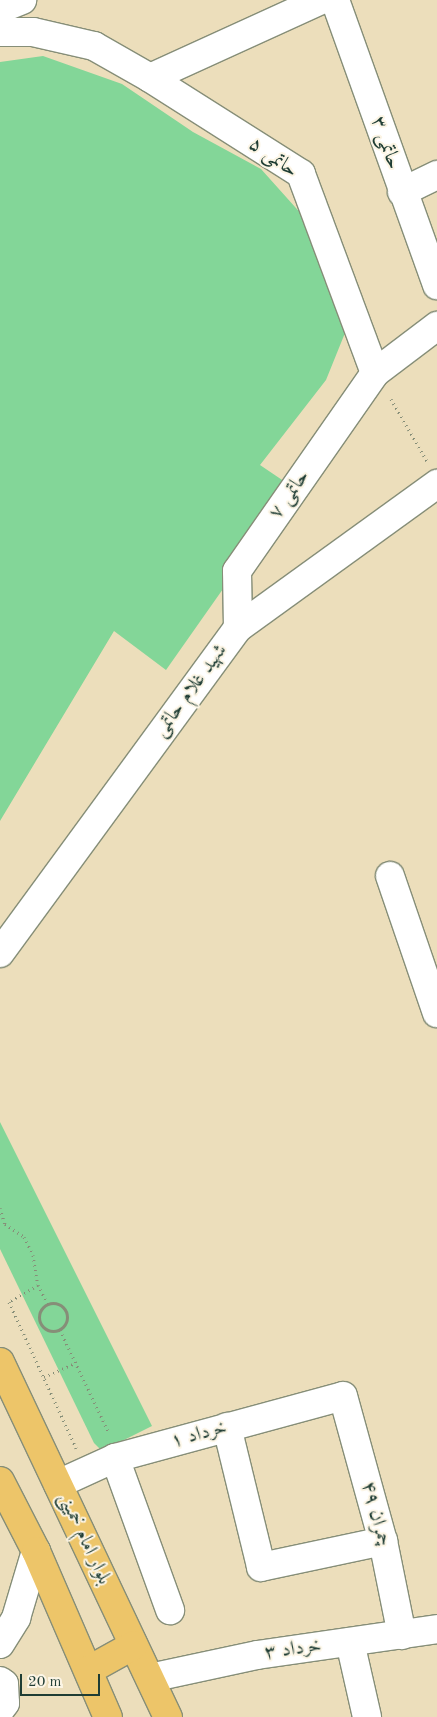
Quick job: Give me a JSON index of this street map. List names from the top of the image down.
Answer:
{
  "streets": {
    "main road": ["بلوار امام خمینی"],
    "street": [
      "حاتمی ۳",
      "حاتمی ۵",
      "حاتمی ۷",
      "شهید غلام حاتمی",
      "خرداد ۱",
      "چمران ۴۹",
      "خرداد ۳"
    ]
  },
  "crossings": [
    ["حاتمی ۵", "حاتمی ۷"],
    ["حاتمی ۷", "شهید غلام حاتمی"],
    ["خرداد ۱", "چمران ۴۹"],
    ["خرداد ۱", "بلوار امام خمینی"],
    ["چمران ۴۹", "خرداد ۳"],
    ["بلوار امام خمینی", "خرداد ۳"]
  ],
  "scale_bar": "20 m"
}
